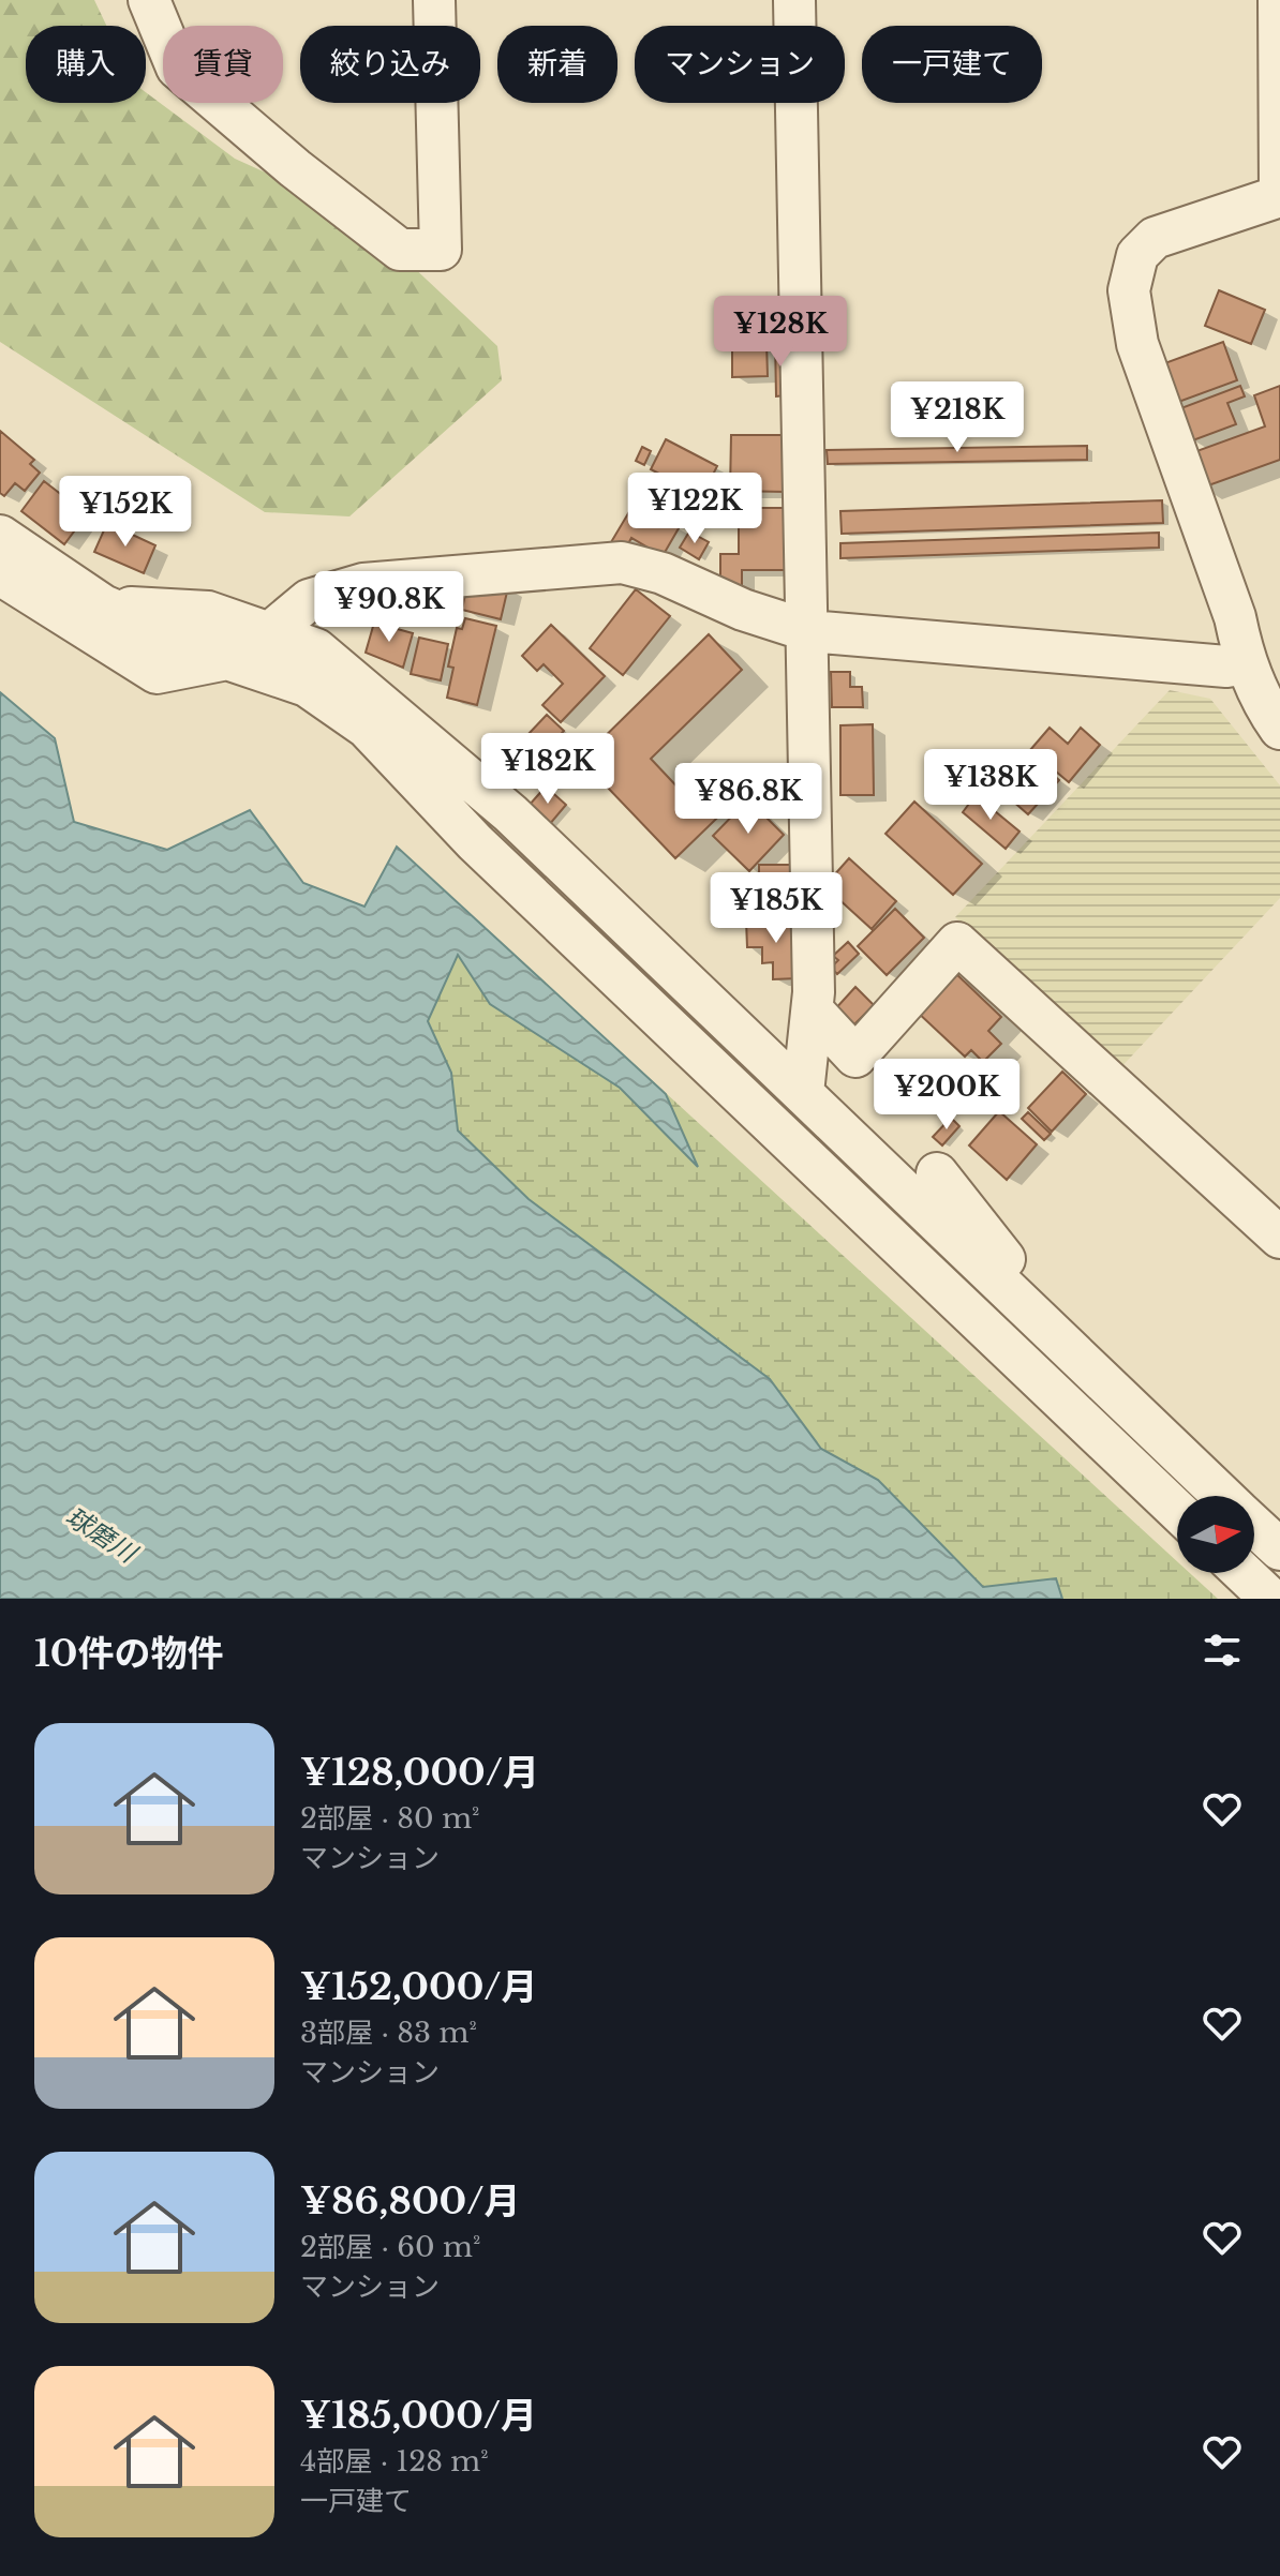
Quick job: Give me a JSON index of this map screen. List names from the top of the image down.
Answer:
{
  "water": ["球磨川"],
  "north": "right",
  "page": {
    "chip": [
      "購入",
      "賃貸",
      "絞り込み",
      "新着",
      "マンション",
      "一戸建て"
    ],
    "price": [
      "¥128K",
      "¥218K",
      "¥122K",
      "¥152K",
      "¥90.8K",
      "¥182K",
      "¥138K",
      "¥86.8K",
      "¥185K",
      "¥200K"
    ],
    "heading": "10件の物件",
    "list": [
      {
        "name": "¥128,000/月",
        "note": "2部屋 · 80 m² · マンション"
      },
      {
        "name": "¥152,000/月",
        "note": "3部屋 · 83 m² · マンション"
      },
      {
        "name": "¥86,800/月",
        "note": "2部屋 · 60 m² · マンション"
      },
      {
        "name": "¥185,000/月",
        "note": "4部屋 · 128 m² · 一戸建て"
      }
    ]
  }
}
